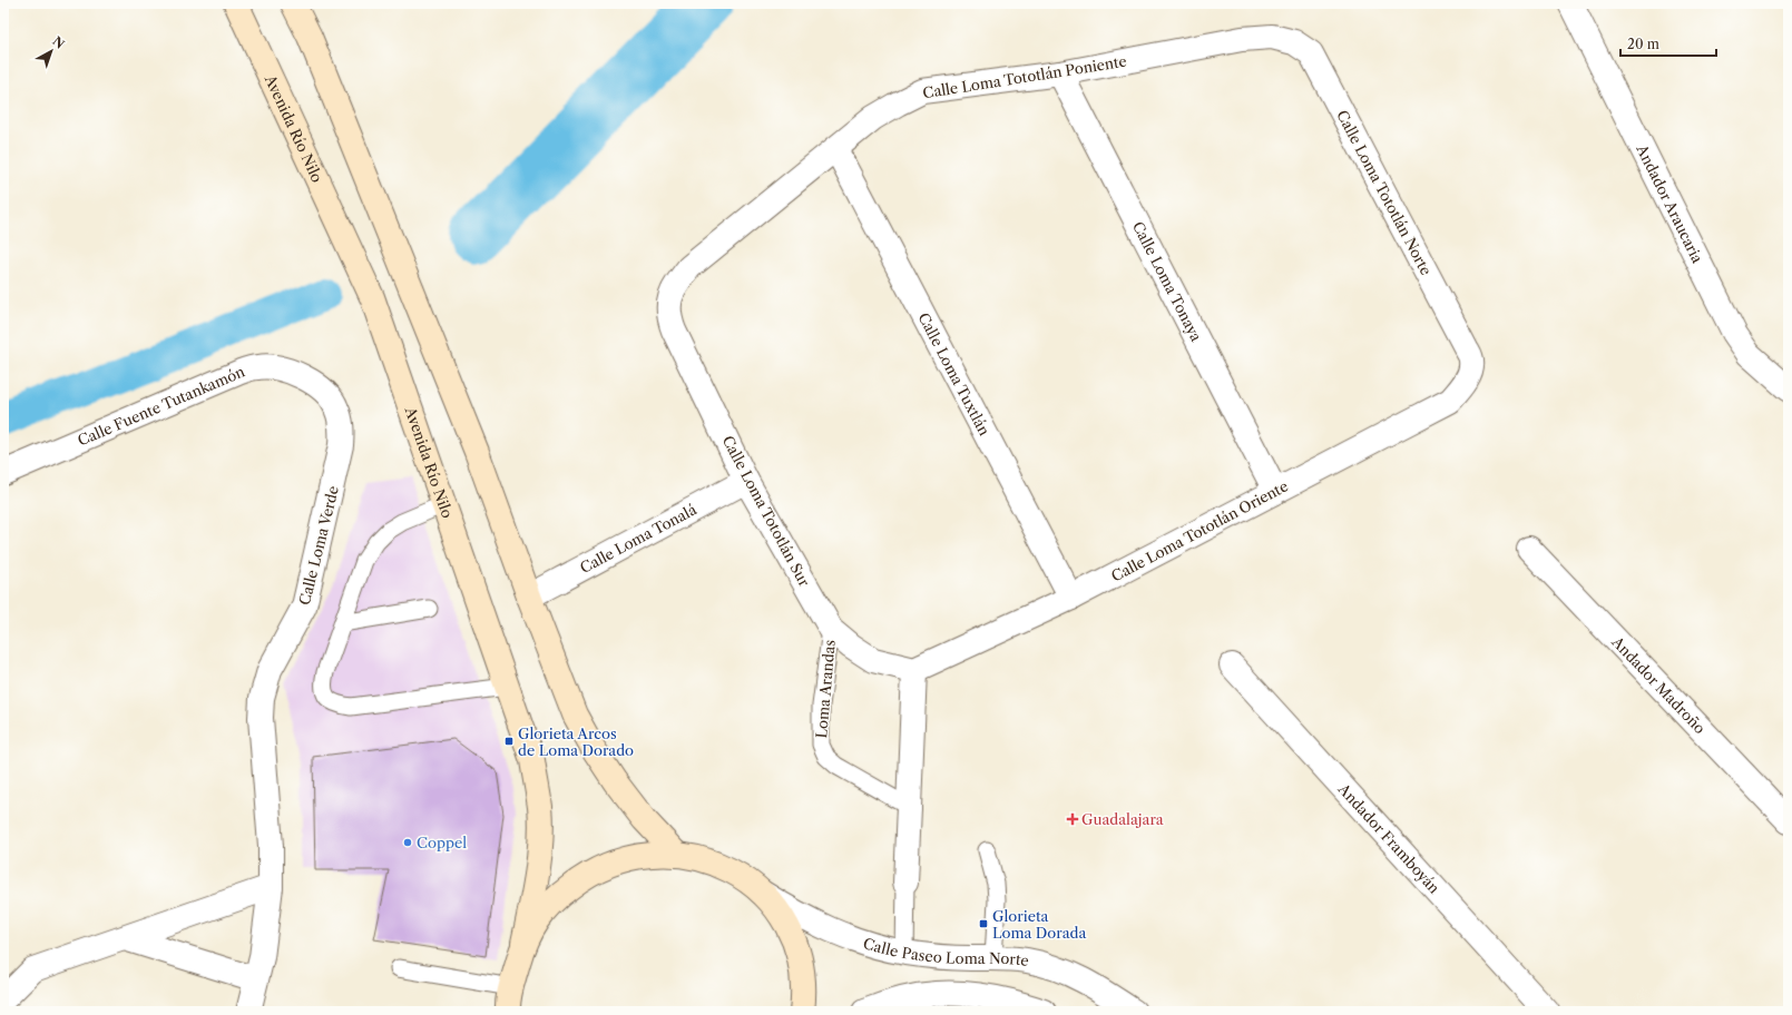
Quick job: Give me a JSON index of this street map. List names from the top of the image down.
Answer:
{
  "streets": {
    "main road": ["Avenida Río Nilo"],
    "street": [
      "Calle Loma Tototlán Poniente",
      "Calle Loma Tototlán Norte",
      "Andador Araucaria",
      "Calle Loma Tonaya",
      "Calle Loma Tuxtlán",
      "Calle Fuente Tutankamón",
      "Calle Loma Tototlán Sur",
      "Calle Loma Tototlán Oriente",
      "Calle Loma Tonalá",
      "Calle Loma Verde",
      "Andador Madroño",
      "Andador Framboyán",
      "Calle Paseo Loma Norte"
    ],
    "lane": ["Loma Arandas"]
  },
  "crossings": [
    ["Calle Loma Tototlán Poniente", "Calle Loma Tototlán Norte"],
    ["Calle Loma Tototlán Poniente", "Calle Loma Tonaya"],
    ["Calle Loma Tototlán Poniente", "Calle Loma Tuxtlán"],
    ["Calle Loma Tototlán Poniente", "Calle Loma Tototlán Sur"],
    ["Calle Loma Tototlán Norte", "Calle Loma Tototlán Oriente"],
    ["Calle Loma Tonaya", "Calle Loma Tototlán Oriente"],
    ["Calle Loma Tuxtlán", "Calle Loma Tototlán Oriente"],
    ["Calle Fuente Tutankamón", "Calle Loma Verde"],
    ["Calle Loma Tototlán Sur", "Calle Loma Tototlán Oriente"],
    ["Calle Loma Tototlán Sur", "Calle Loma Tonalá"],
    ["Calle Loma Tototlán Sur", "Loma Arandas"]
  ],
  "places": {
    "transit": ["Glorieta Arcos de Loma Dorado", "Glorieta Loma Dorada"],
    "health": ["Guadalajara"],
    "other": ["Coppel"]
  },
  "scale_bar": "20 m",
  "north": "top right"
}
